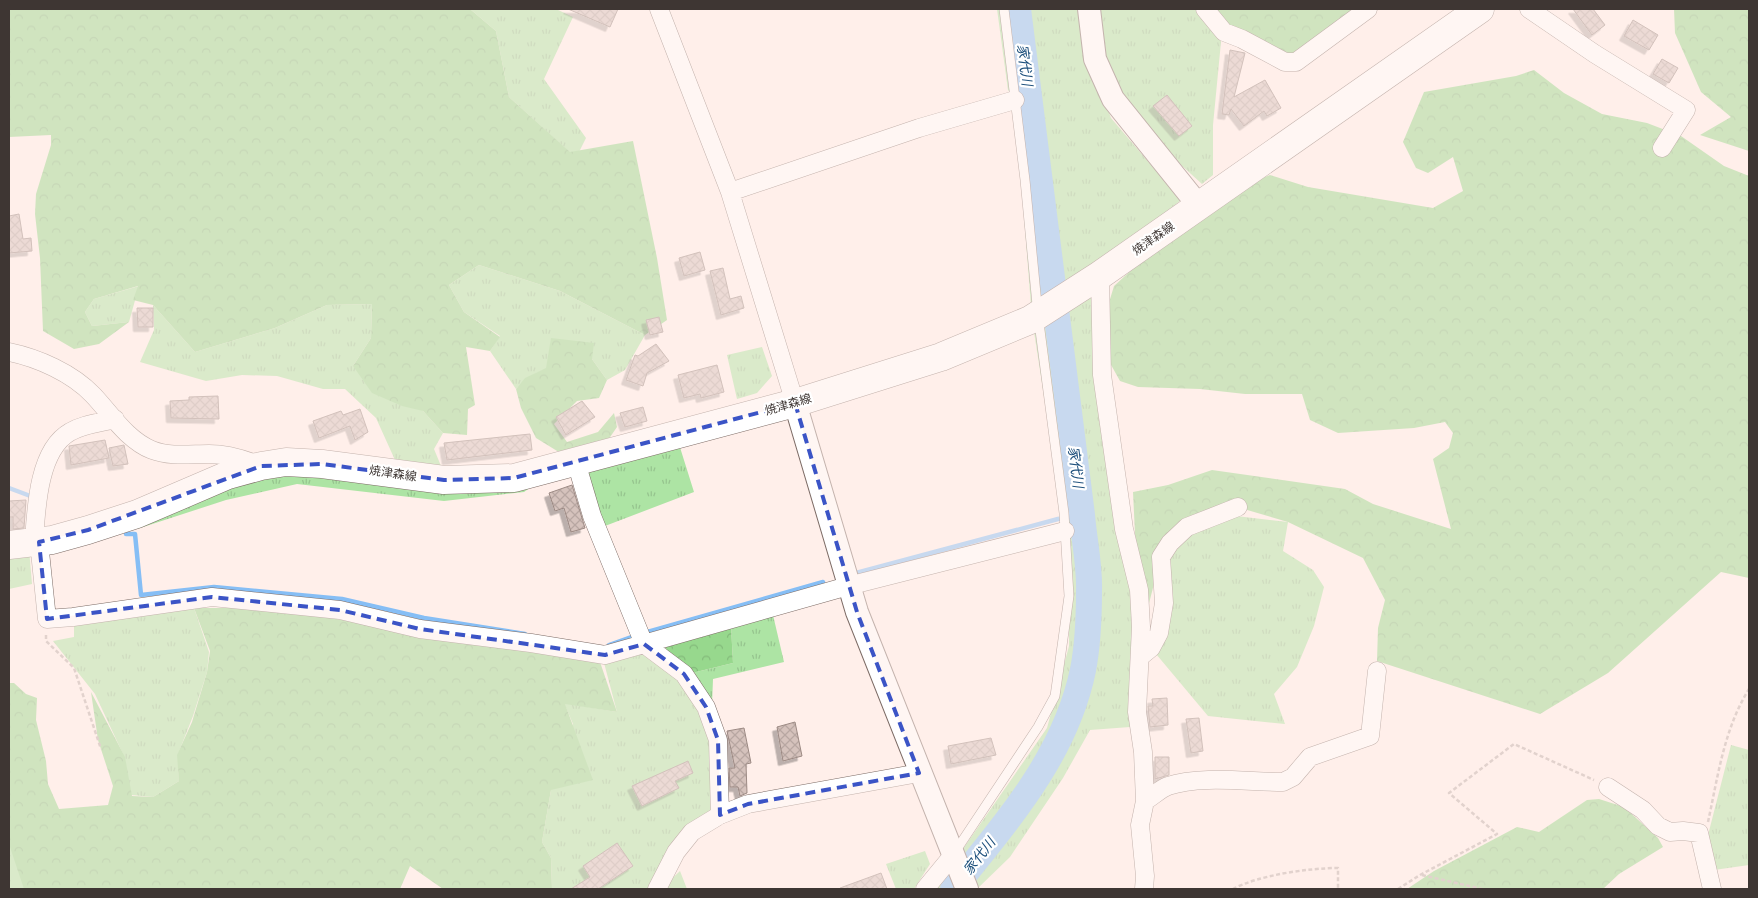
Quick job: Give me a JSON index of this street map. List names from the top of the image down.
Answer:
{
  "streets": {
    "main road": ["焼津森線"]
  },
  "water": ["家代川"]
}
